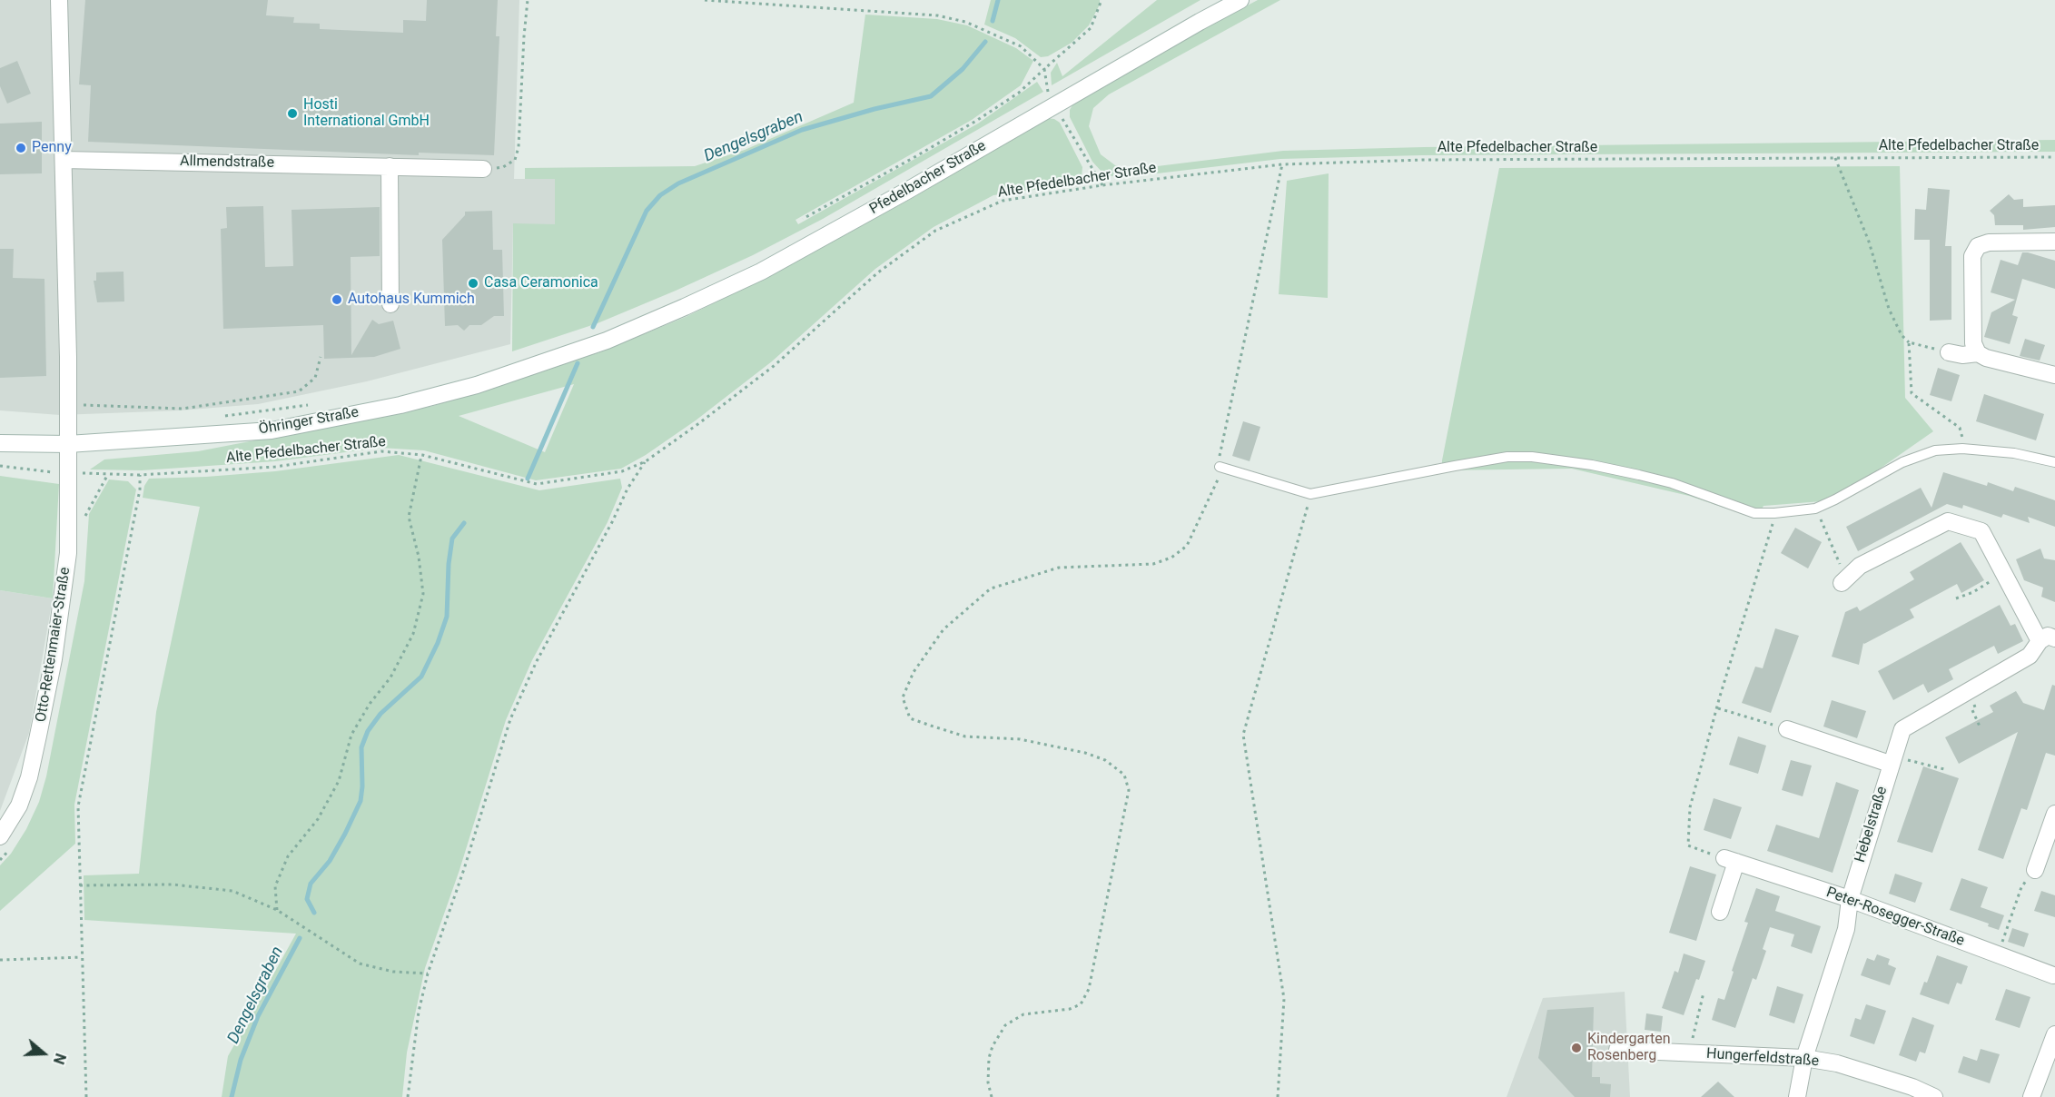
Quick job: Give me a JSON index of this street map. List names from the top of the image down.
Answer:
{
  "streets": {
    "street": [
      "Allmendstraße",
      "Pfedelbacher Straße",
      "Öhringer Straße",
      "Otto-Rettenmaier-Straße",
      "Hebelstraße",
      "Peter-Rosegger-Straße",
      "Hungerfeldstraße"
    ],
    "path": ["Alte Pfedelbacher Straße"]
  },
  "crossings": [
    ["Alte Pfedelbacher Straße", "Otto-Rettenmaier-Straße"],
    ["Pfedelbacher Straße", "Öhringer Straße"],
    ["Öhringer Straße", "Otto-Rettenmaier-Straße"],
    ["Hebelstraße", "Peter-Rosegger-Straße"],
    ["Hebelstraße", "Hungerfeldstraße"]
  ],
  "water": ["Dengelsgraben"],
  "places": [
    "Hosti International GmbH",
    "Penny",
    "Casa Ceramonica",
    "Autohaus Kummich",
    "Kindergarten Rosenberg"
  ],
  "north": "right"
}
